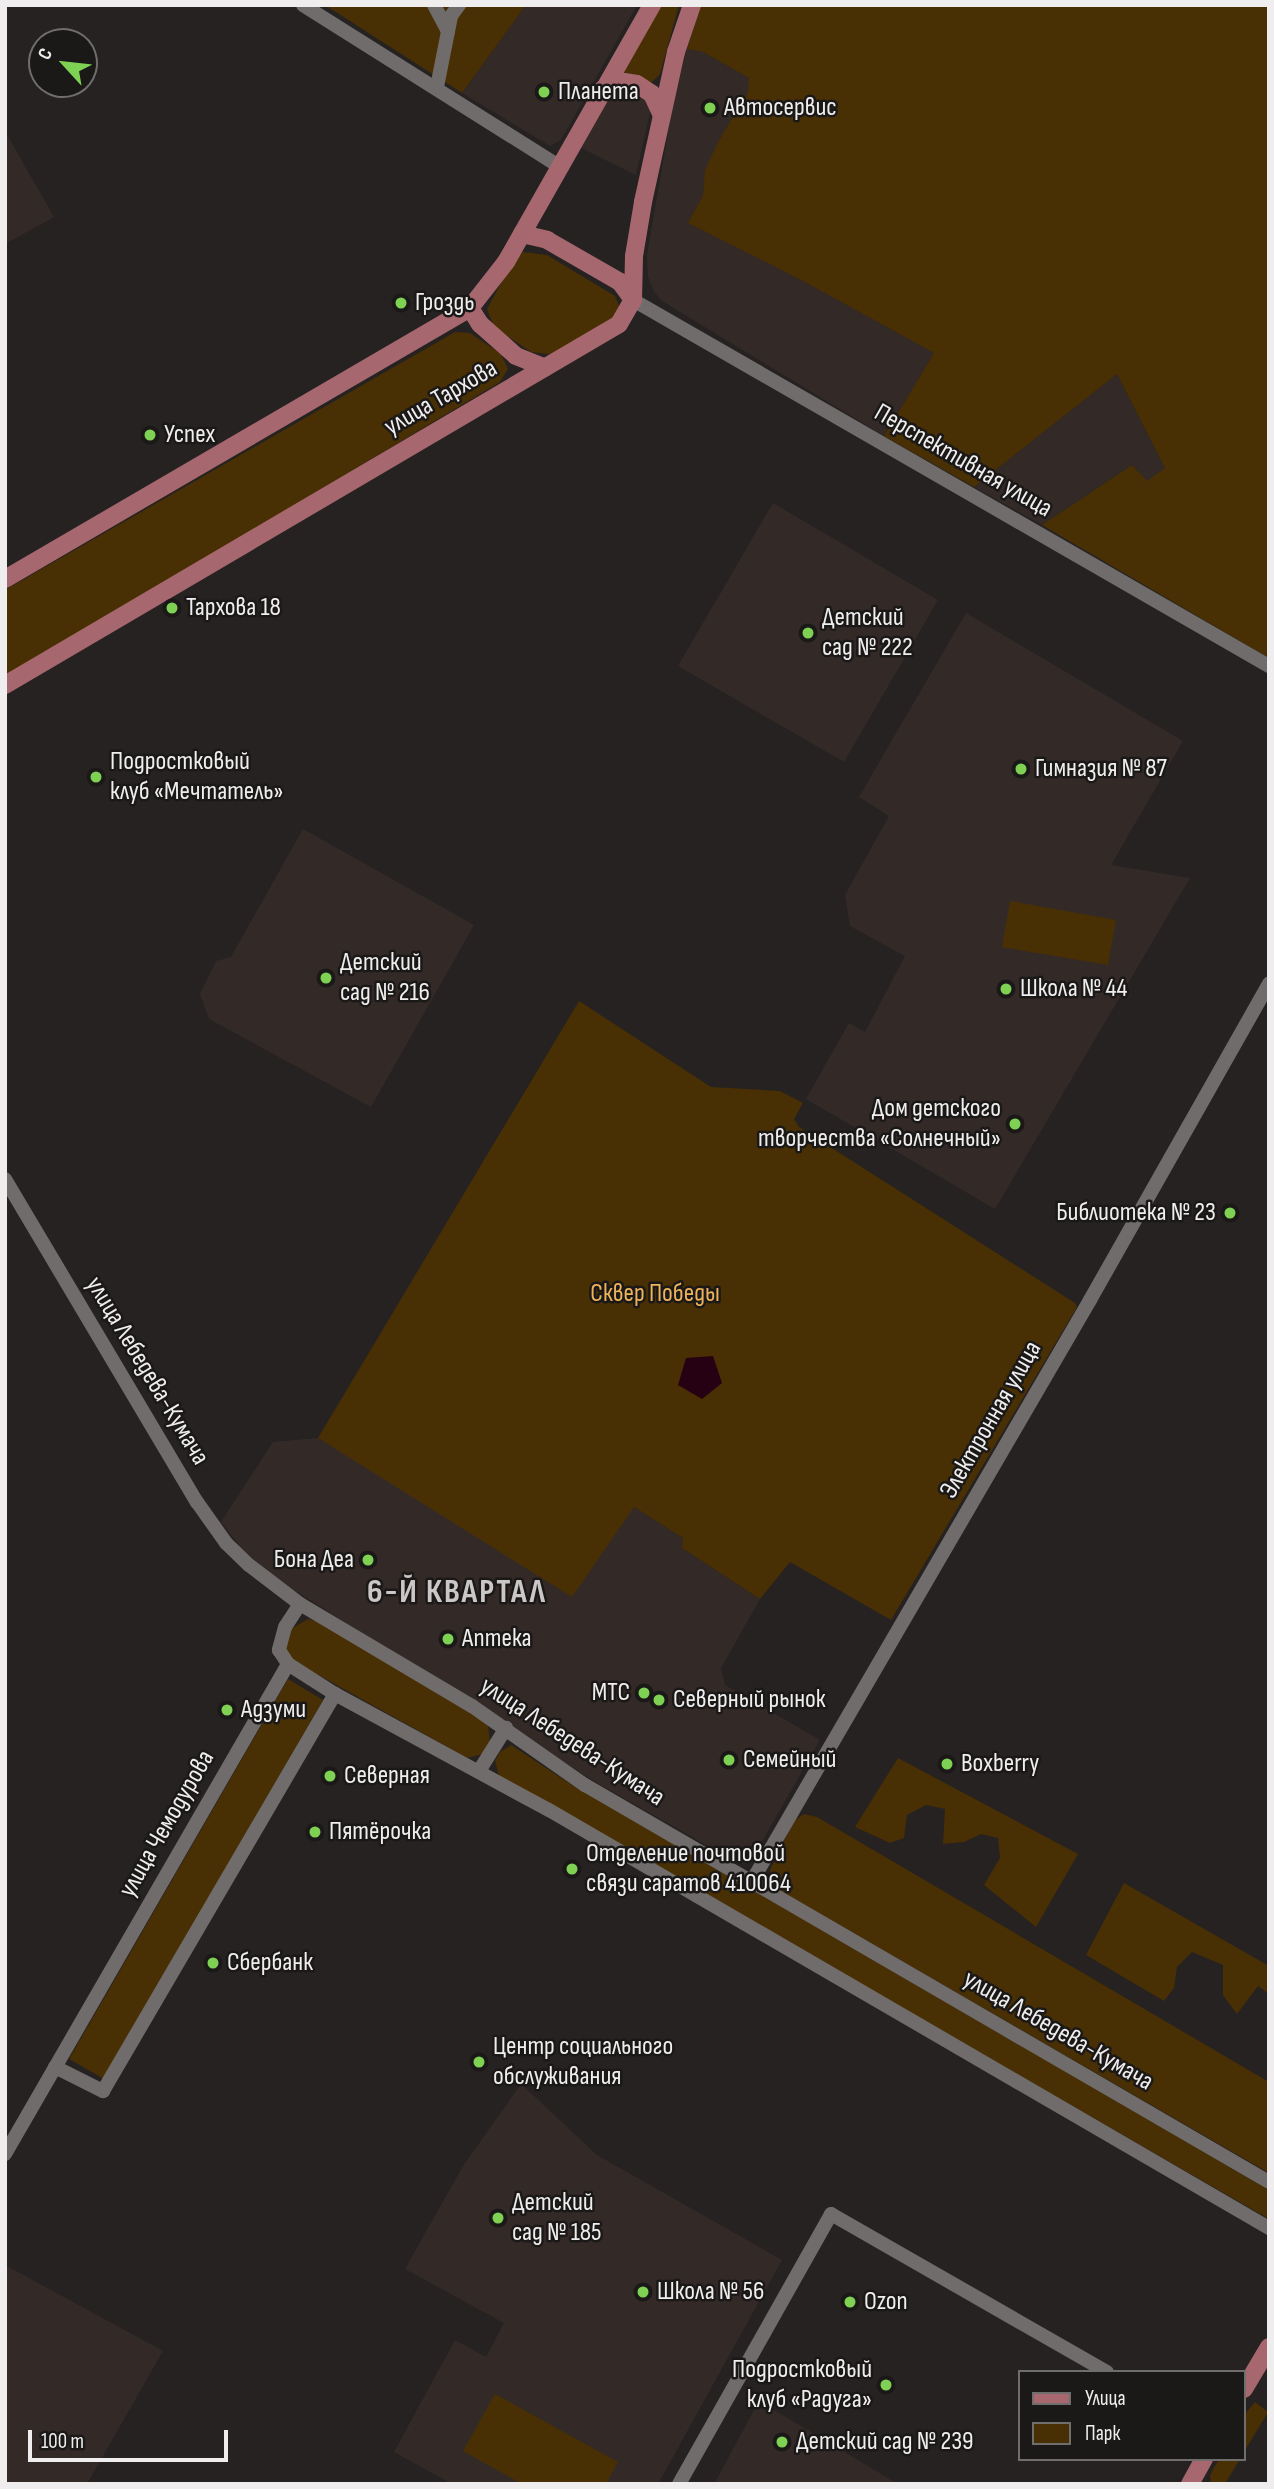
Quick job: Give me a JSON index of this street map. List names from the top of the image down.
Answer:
{
  "streets": {
    "main road": ["улица Тархова"],
    "street": [
      "Перспективная улица",
      "улица Лебедева-Кумача",
      "Электронная улица",
      "улица Чемодурова"
    ]
  },
  "crossings": [
    ["улица Тархова", "Перспективная улица"],
    ["улица Лебедева-Кумача", "Электронная улица"]
  ],
  "districts": ["6-Й КВАРТАЛ"],
  "parks": ["Сквер Победы"],
  "places": [
    "Планета",
    "Автосервис",
    "Гроздь",
    "Успех",
    "Тархова 18",
    "Детский сад № 222",
    "Гимназия № 87",
    "Подростковый клуб «Мечтатель»",
    "Детский сад № 216",
    "Школа № 44",
    "Дом детского творчества «Солнечный»",
    "Библиотека № 23",
    "Бона Деа",
    "Аптека",
    "МТС",
    "Северный рынок",
    "Адзуми",
    "Семейный",
    "Boxberry",
    "Северная",
    "Пятёрочка",
    "Отделение почтовой связи саратов 410064",
    "Сбербанк",
    "Центр социального обслуживания",
    "Детский сад № 185",
    "Школа № 56",
    "Ozon",
    "Подростковый клуб «Радуга»",
    "Детский сад № 239"
  ],
  "legend": ["Улица", "Парк"],
  "scale_bar": "100 m",
  "north": "top left"
}
